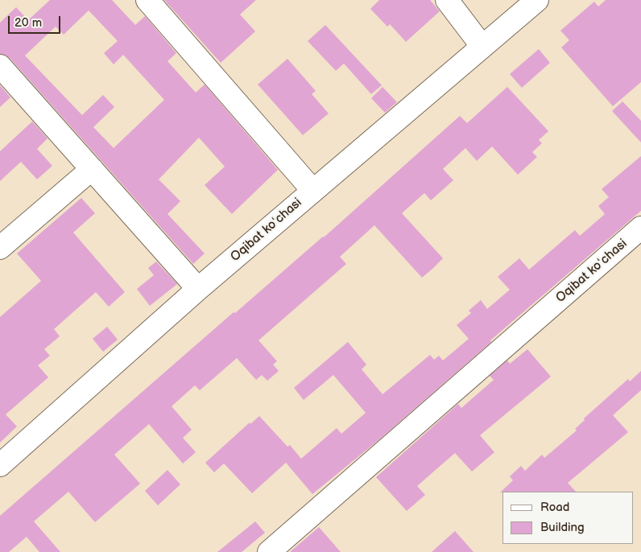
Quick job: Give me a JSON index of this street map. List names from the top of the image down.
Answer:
{
  "streets": {
    "street": ["Oqibat koʻchasi"]
  },
  "legend": ["Road", "Building"],
  "scale_bar": "20 m"
}
